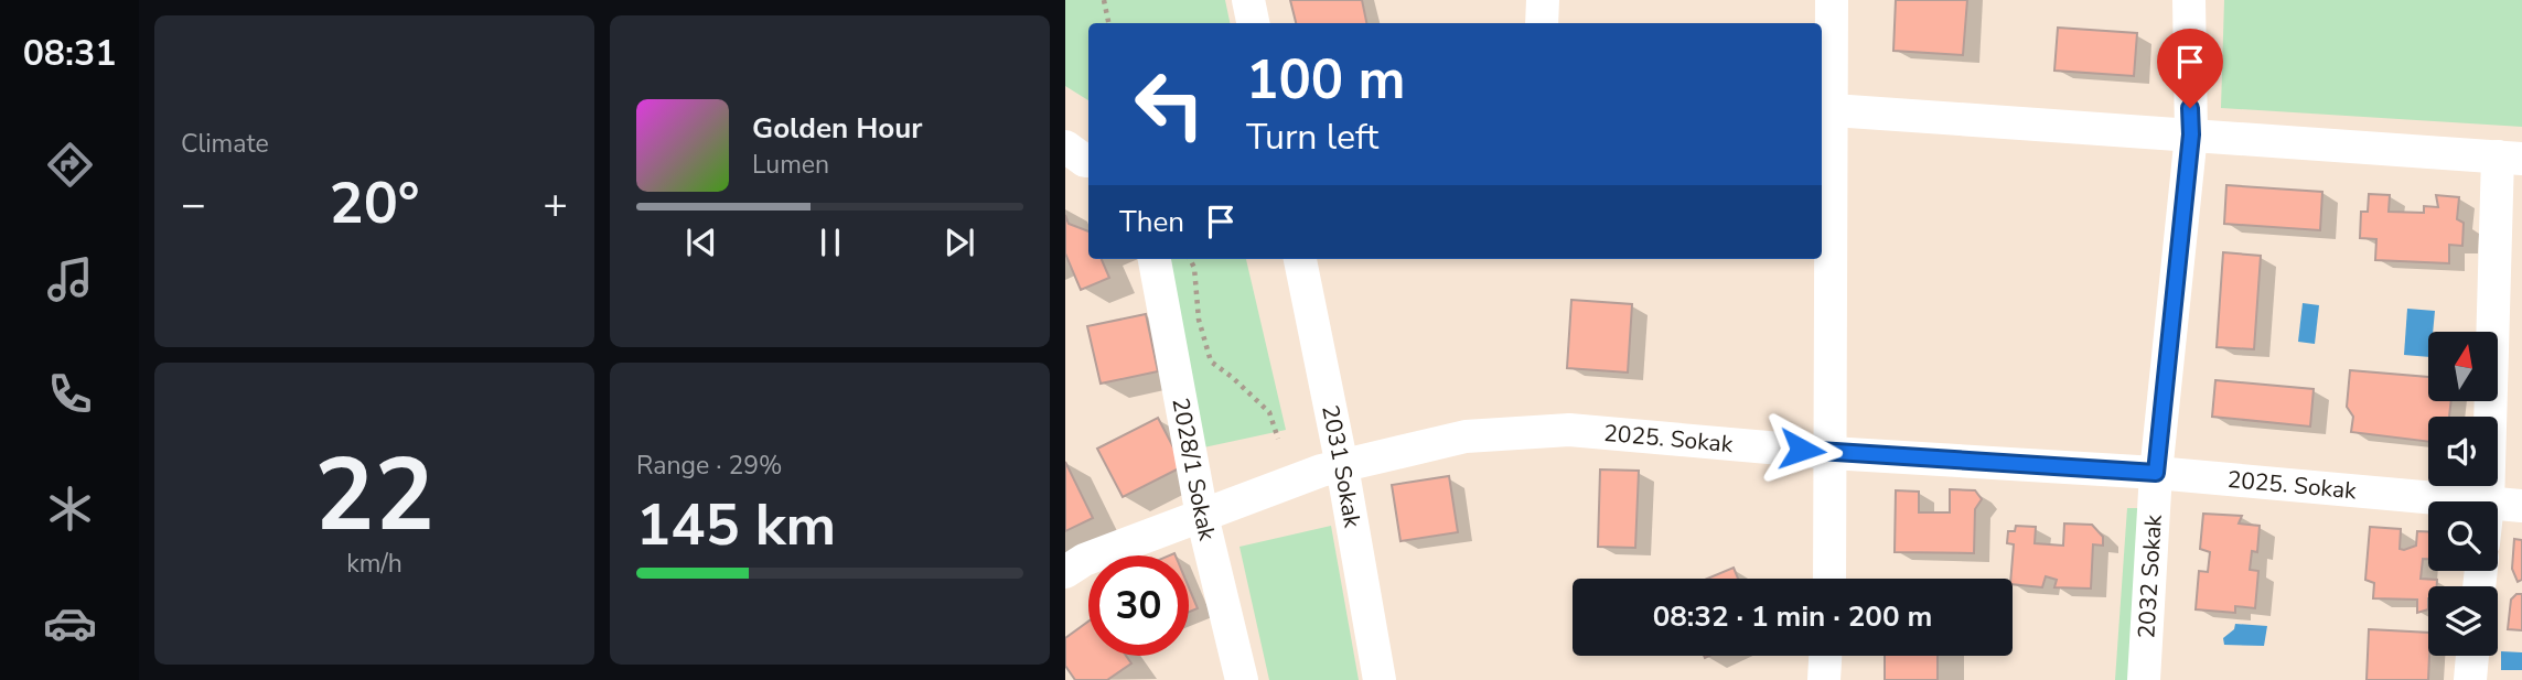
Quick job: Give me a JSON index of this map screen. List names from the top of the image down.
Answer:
{
  "streets": {
    "street": [
      "2025. Sokak",
      "2031 Sokak",
      "2028/1 Sokak",
      "2032 Sokak"
    ]
  },
  "crossings": [
    ["2025. Sokak", "2031 Sokak"],
    ["2025. Sokak", "2028/1 Sokak"],
    ["2025. Sokak", "2032 Sokak"]
  ],
  "north": "top",
  "page": {
    "tabs": "08:31",
    "tile": [
      "Climate",
      ["22", "km/h"],
      ["Range · 29%", "145 km"]
    ],
    "turn": ["100 m", "Turn left"],
    "song": ["Golden Hour", "Lumen"],
    "heat": ["−", "20°", "+"],
    "then": "Then",
    "limit": "30",
    "trip": "08:32 · 1 min · 200 m"
  }
}
